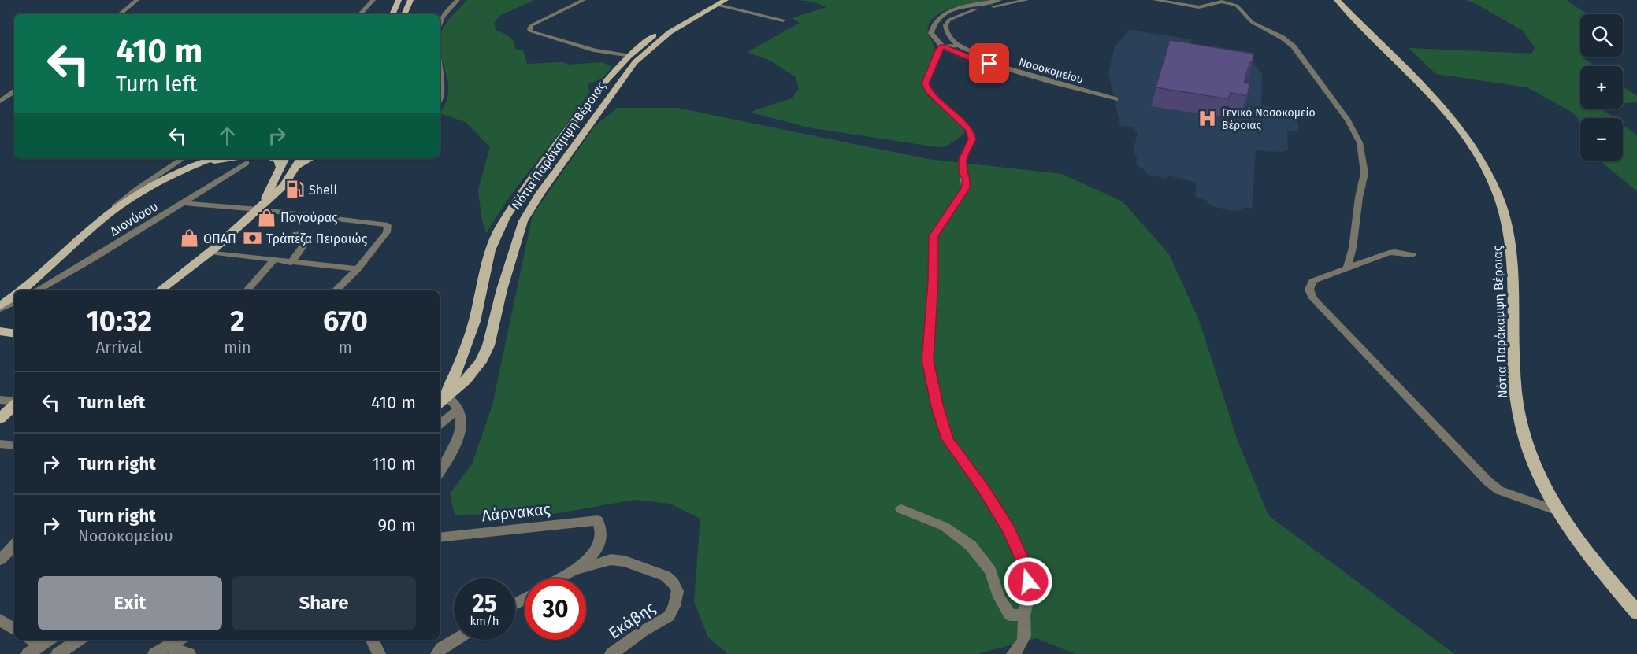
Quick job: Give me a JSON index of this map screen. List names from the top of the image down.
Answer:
{
  "streets": {
    "main road": ["Νότια Παράκαμψη Βέροιας"],
    "street": [
      "Νοσοκομείου",
      "Διονύσου",
      "Λάρνακας",
      "Εκάβης"
    ]
  },
  "crossings": [
    ["Λάρνακας", "Εκάβης"]
  ],
  "places": {
    "hospital": ["Γενικό Νοσοκομείο Βέροιας"],
    "fuel station": ["Shell"],
    "shop": ["Παγούρας", "ΟΠΑΠ"],
    "bank": ["Τράπεζα Πειραιώς"]
  },
  "page": {
    "map_buttons": ["+", "−"],
    "turn": ["410 m", "Turn left"],
    "eta": [
      "10:32",
      "Arrival",
      "2",
      "min",
      "670",
      "m"
    ],
    "list": [
      {
        "name": "Turn left",
        "value": "410 m"
      },
      {
        "name": "Turn right",
        "value": "110 m"
      },
      {
        "name": "Turn right",
        "note": "Νοσοκομείου",
        "value": "90 m"
      }
    ],
    "buttons": ["Exit", "Share"],
    "speed": "25 km/h",
    "limit": "30"
  }
}
